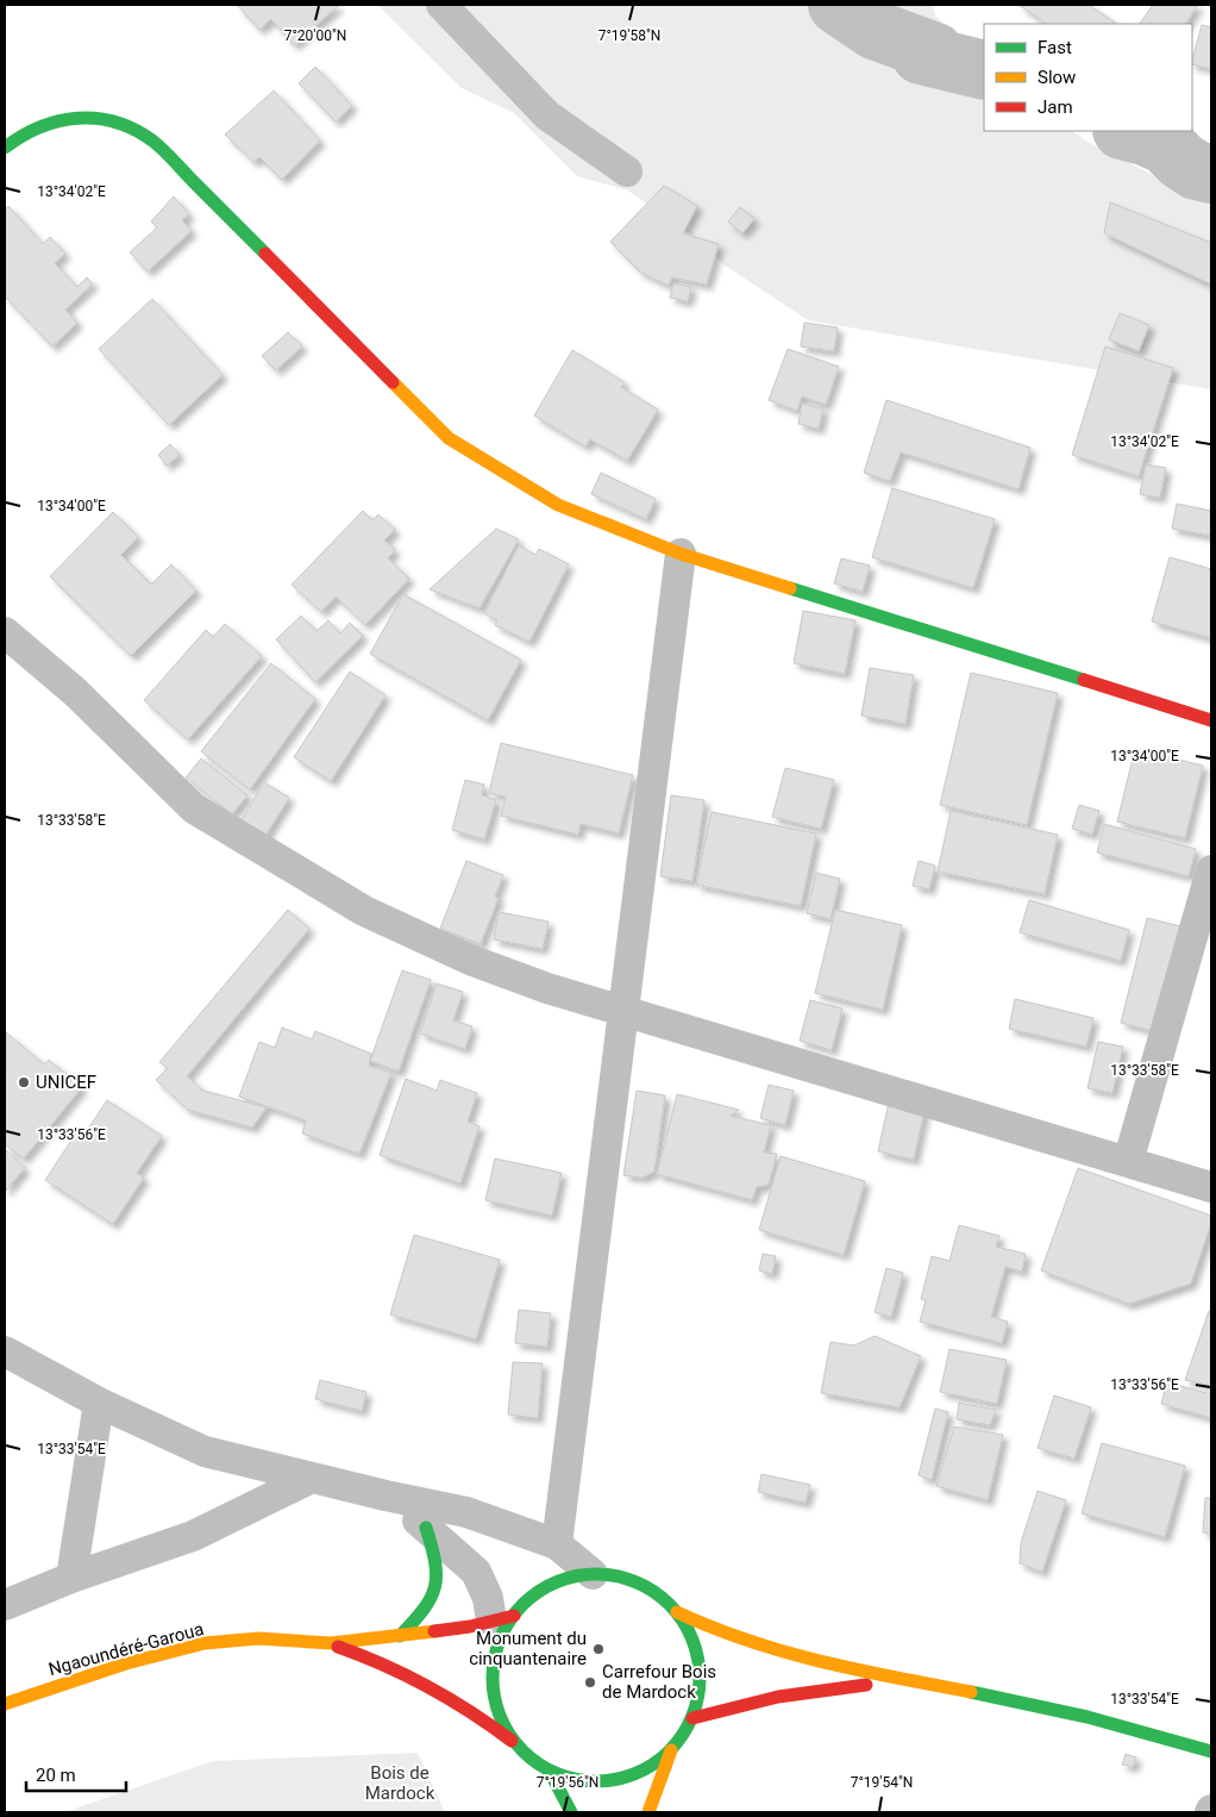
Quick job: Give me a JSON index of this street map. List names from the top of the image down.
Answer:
{
  "streets": {
    "main road": ["Ngaoundéré-Garoua"]
  },
  "parks": ["Bois de Mardock"],
  "places": ["UNICEF", "Monument du cinquantenaire", "Carrefour Bois de Mardock"],
  "legend": ["Fast", "Slow", "Jam"],
  "scale_bar": "20 m",
  "coordinates": [
    "7°20'00\"N",
    "7°19'58\"N",
    "13°34'02\"E",
    "13°34'00\"E",
    "13°33'58\"E",
    "13°33'56\"E",
    "13°33'54\"E",
    "7°19'56\"N",
    "7°19'54\"N"
  ]
}
